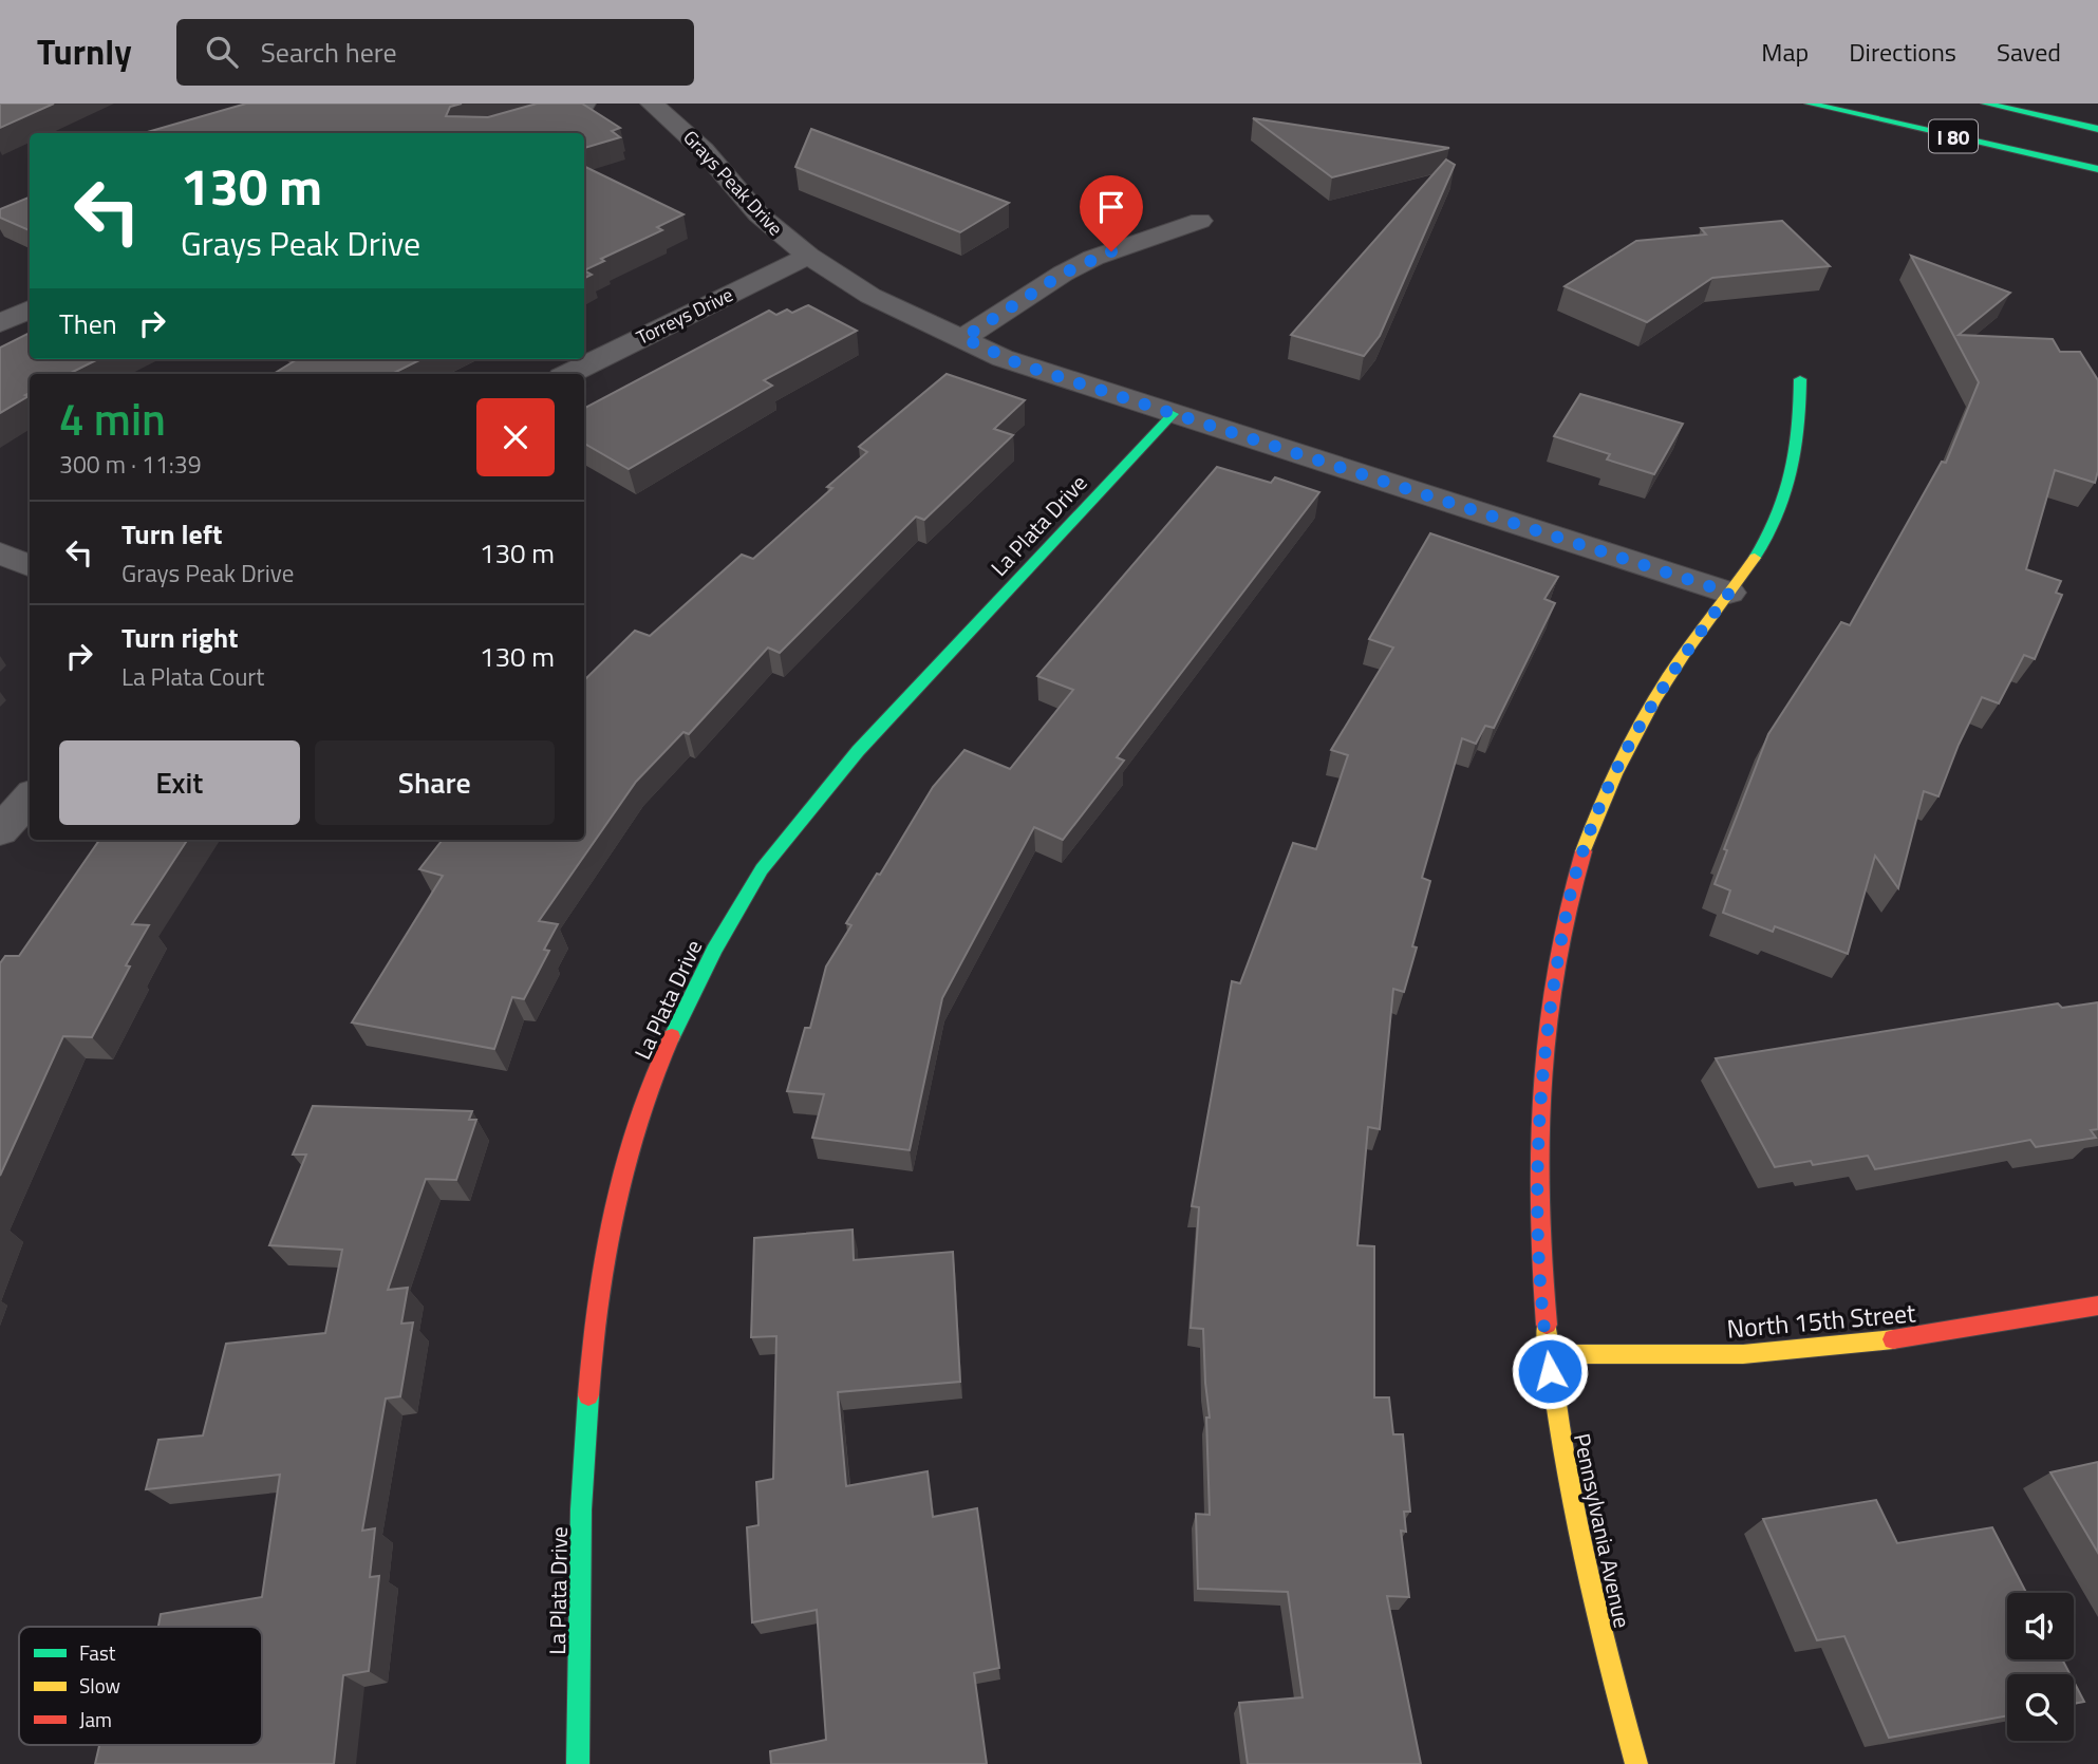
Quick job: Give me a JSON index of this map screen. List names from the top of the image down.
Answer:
{
  "streets": {
    "main road": [
      "I 80",
      "La Plata Drive",
      "North 15th Street",
      "Pennsylvania Avenue"
    ],
    "street": ["Grays Peak Drive", "Torreys Drive"]
  },
  "crossings": [
    ["Grays Peak Drive", "Torreys Drive"],
    ["Grays Peak Drive", "La Plata Drive"],
    ["Grays Peak Drive", "Pennsylvania Avenue"],
    ["North 15th Street", "Pennsylvania Avenue"]
  ],
  "legend": ["Fast", "Slow", "Jam"],
  "page": {
    "header": "Turnly",
    "search": "Search here",
    "nav": ["Map", "Directions", "Saved"],
    "turn": ["130 m", "Grays Peak Drive"],
    "then": "Then",
    "heading": ["4 min", "300 m · 11:39"],
    "list": [
      {
        "name": "Turn left",
        "note": "Grays Peak Drive",
        "value": "130 m"
      },
      {
        "name": "Turn right",
        "note": "La Plata Court",
        "value": "130 m"
      }
    ],
    "buttons": ["Exit", "Share"]
  }
}
